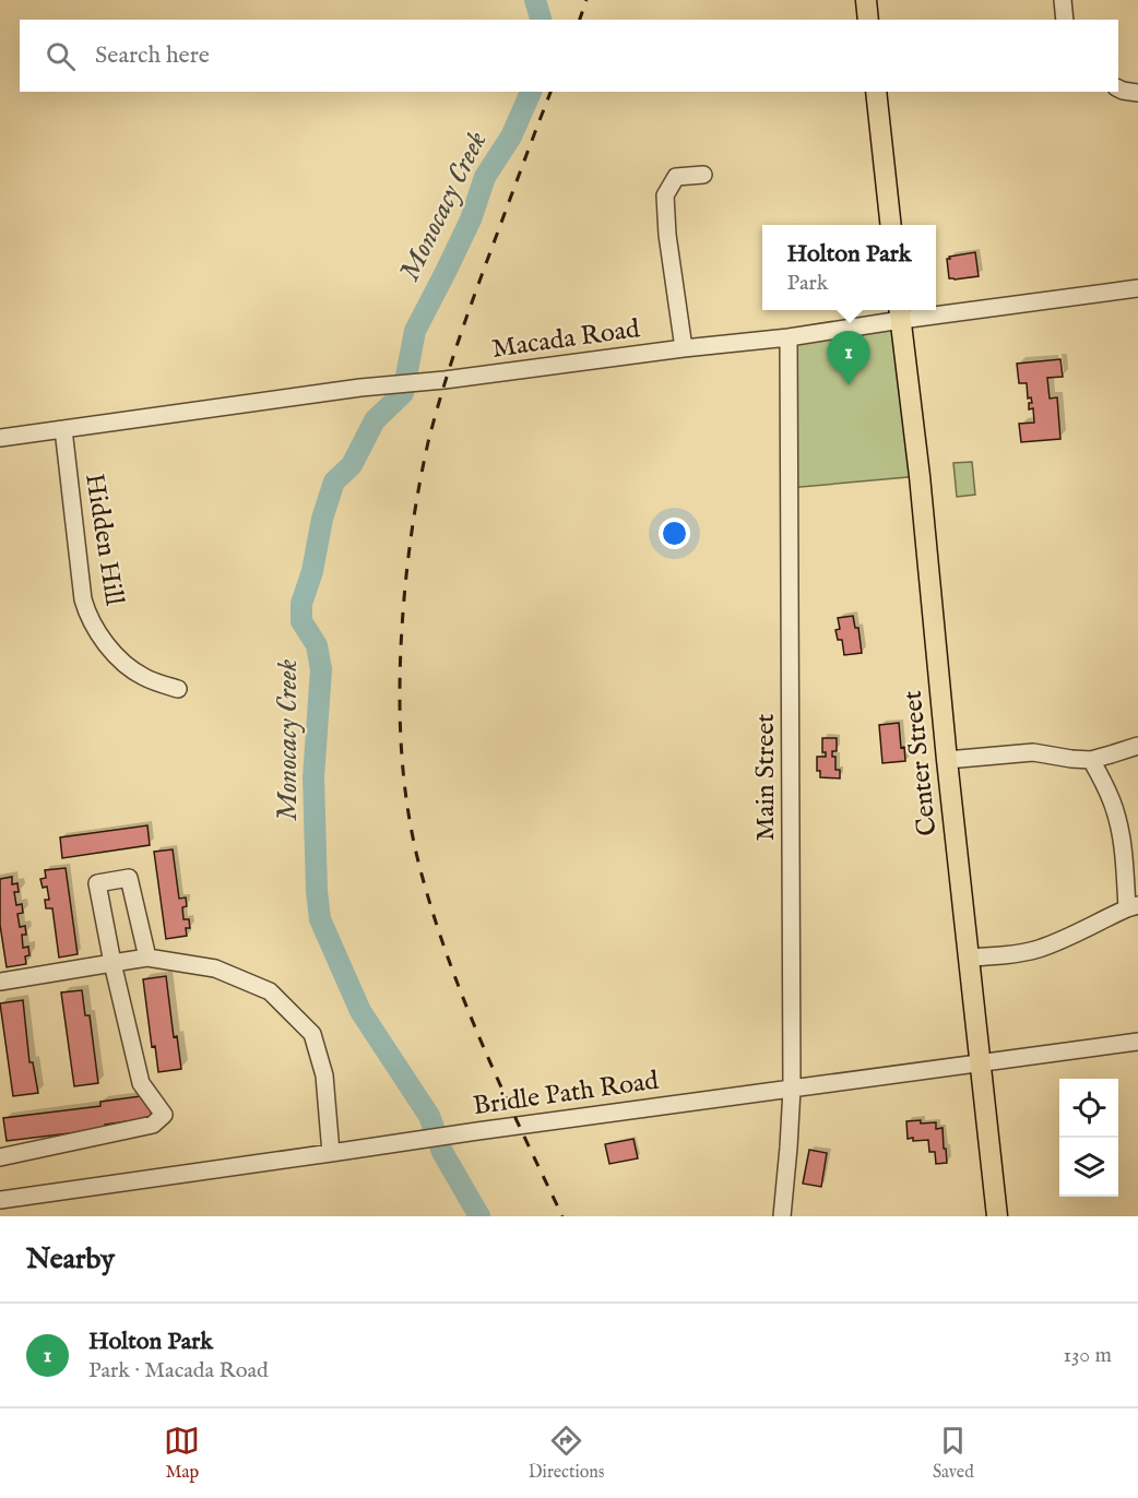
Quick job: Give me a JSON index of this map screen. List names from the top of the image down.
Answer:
{
  "streets": {
    "main road": ["Center Street"],
    "street": [
      "Macada Road",
      "Hidden Hill",
      "Main Street",
      "Bridle Path Road"
    ]
  },
  "crossings": [
    ["Macada Road", "Hidden Hill"],
    ["Macada Road", "Center Street"],
    ["Macada Road", "Main Street"],
    ["Center Street", "Bridle Path Road"],
    ["Main Street", "Bridle Path Road"]
  ],
  "water": ["Monocacy Creek"],
  "page": {
    "search": "Search here",
    "popup": ["Holton Park", "Park"],
    "pins": "1",
    "heading": "Nearby",
    "list": [
      {
        "mark": "1",
        "name": "Holton Park",
        "note": "Park · Macada Road",
        "value": "130 m"
      }
    ],
    "nav": ["Map", "Directions", "Saved"]
  }
}
